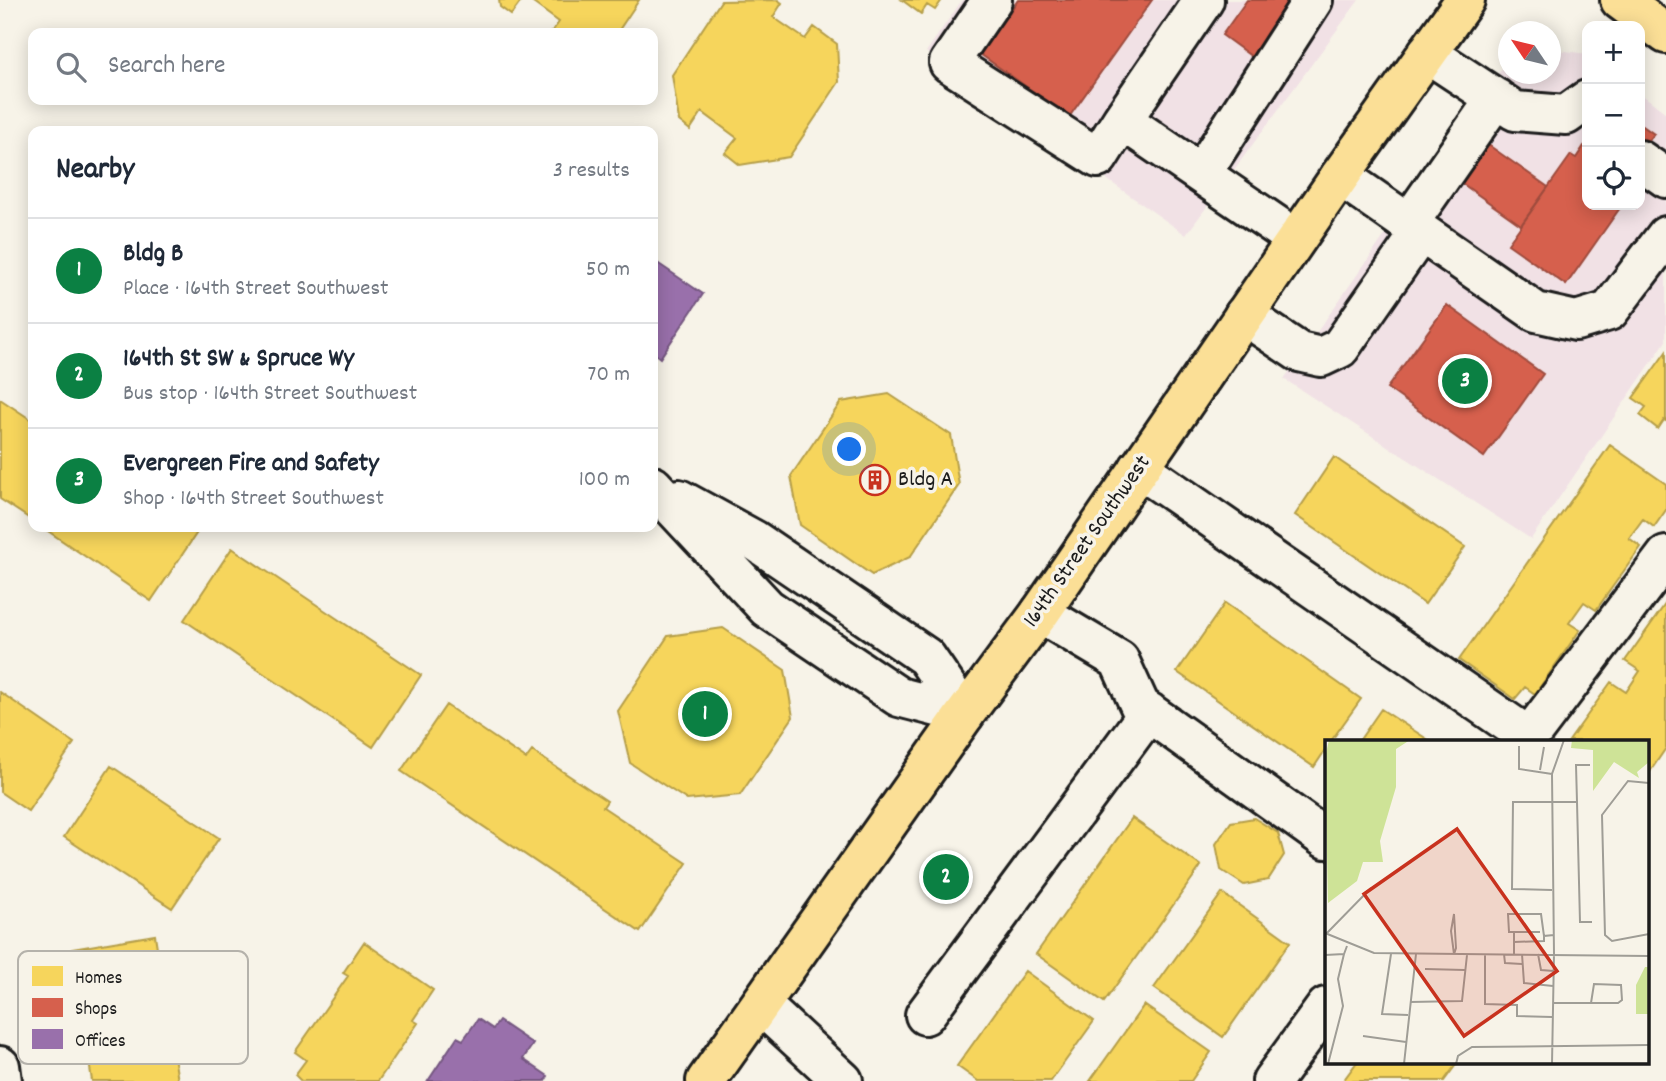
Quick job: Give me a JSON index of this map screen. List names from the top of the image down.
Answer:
{
  "streets": {
    "main road": ["164th Street Southwest"]
  },
  "places": {
    "building": ["Bldg A"]
  },
  "legend": ["Homes", "Shops", "Offices"],
  "north": "top left",
  "page": {
    "map_buttons": ["+", "−"],
    "search": "Search here",
    "heading": ["Nearby", "3 results"],
    "list": [
      {
        "mark": "1",
        "name": "Bldg B",
        "note": "Place · 164th Street Southwest",
        "value": "50 m"
      },
      {
        "mark": "2",
        "name": "164th St SW & Spruce Wy",
        "note": "Bus stop · 164th Street Southwest",
        "value": "70 m"
      },
      {
        "mark": "3",
        "name": "Evergreen Fire and Safety",
        "note": "Shop · 164th Street Southwest",
        "value": "100 m"
      }
    ],
    "pins": ["3", "1", "2"]
  }
}
